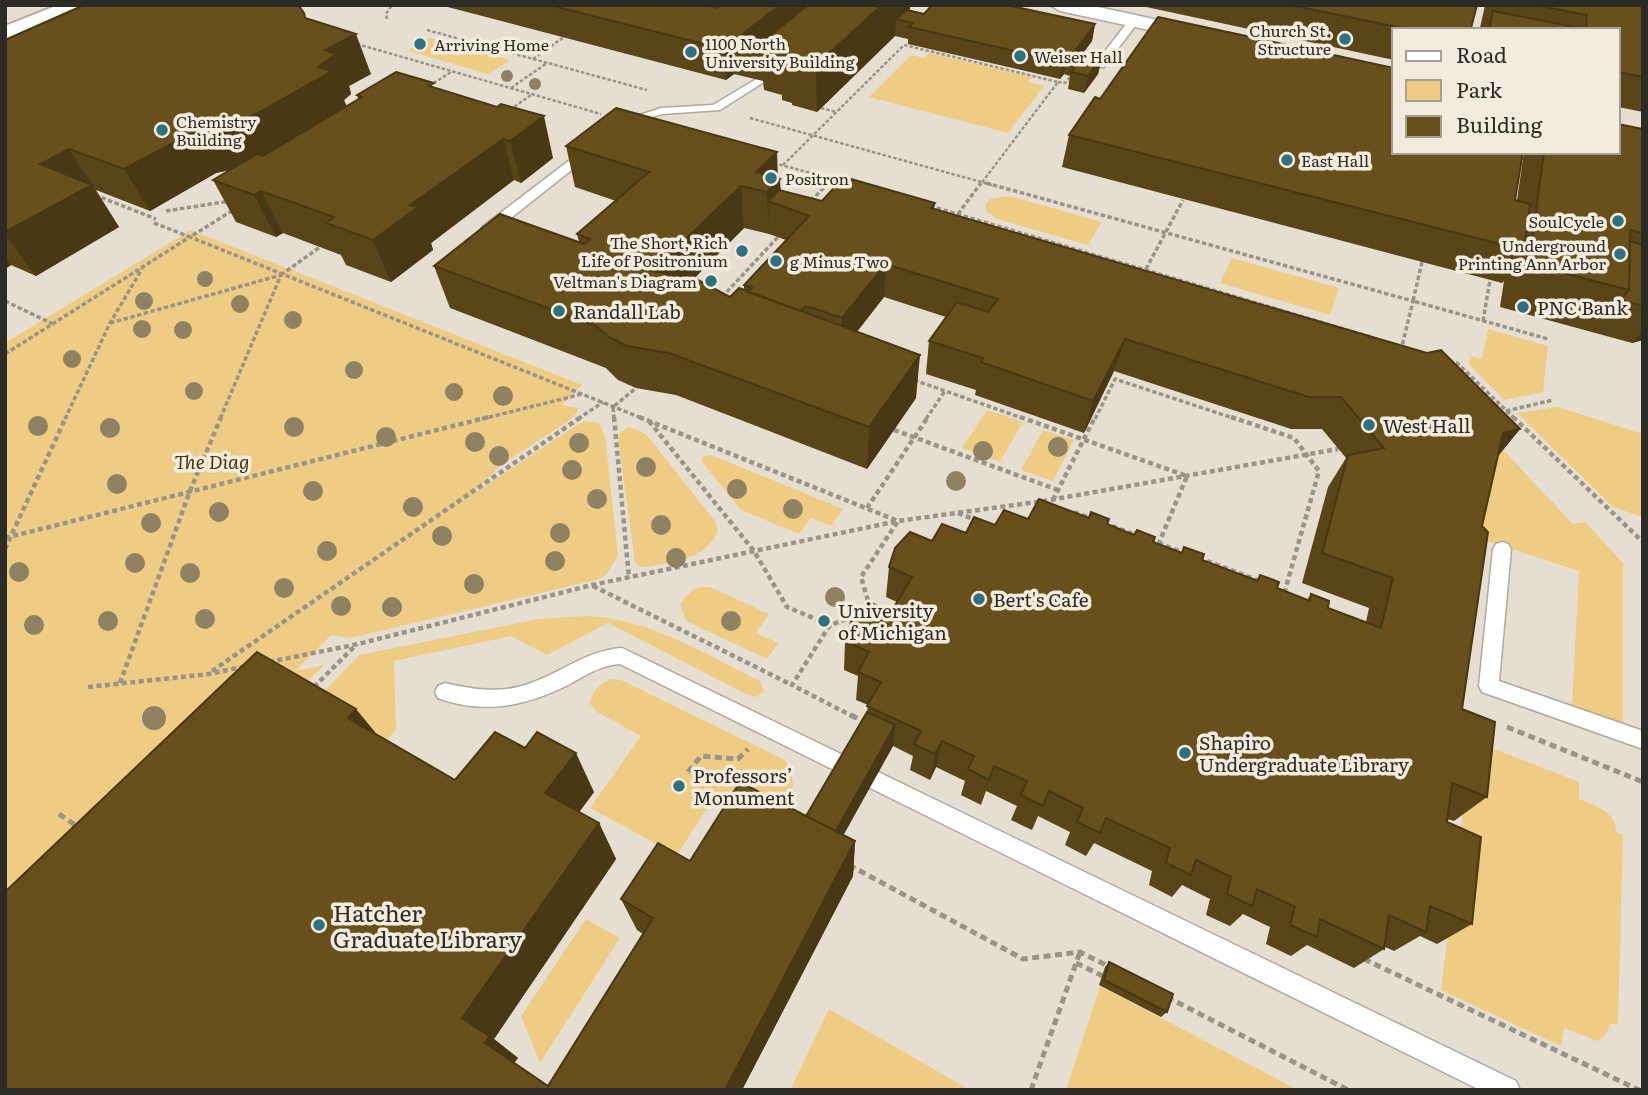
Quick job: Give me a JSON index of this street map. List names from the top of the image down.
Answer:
{
  "parks": ["The Diag"],
  "places": [
    "Church St. Structure",
    "Arriving Home",
    "1100 North University Building",
    "Weiser Hall",
    "Chemistry Building",
    "East Hall",
    "Positron",
    "SoulCycle",
    "The Short, Rich Life of Positronium",
    "Underground Printing Ann Arbor",
    "g Minus Two",
    "Veltman's Diagram",
    "PNC Bank",
    "Randall Lab",
    "West Hall",
    "Bert's Cafe",
    "University of Michigan",
    "Shapiro Undergraduate Library",
    "Professors’ Monument",
    "Hatcher Graduate Library"
  ],
  "legend": ["Road", "Park", "Building"]
}
